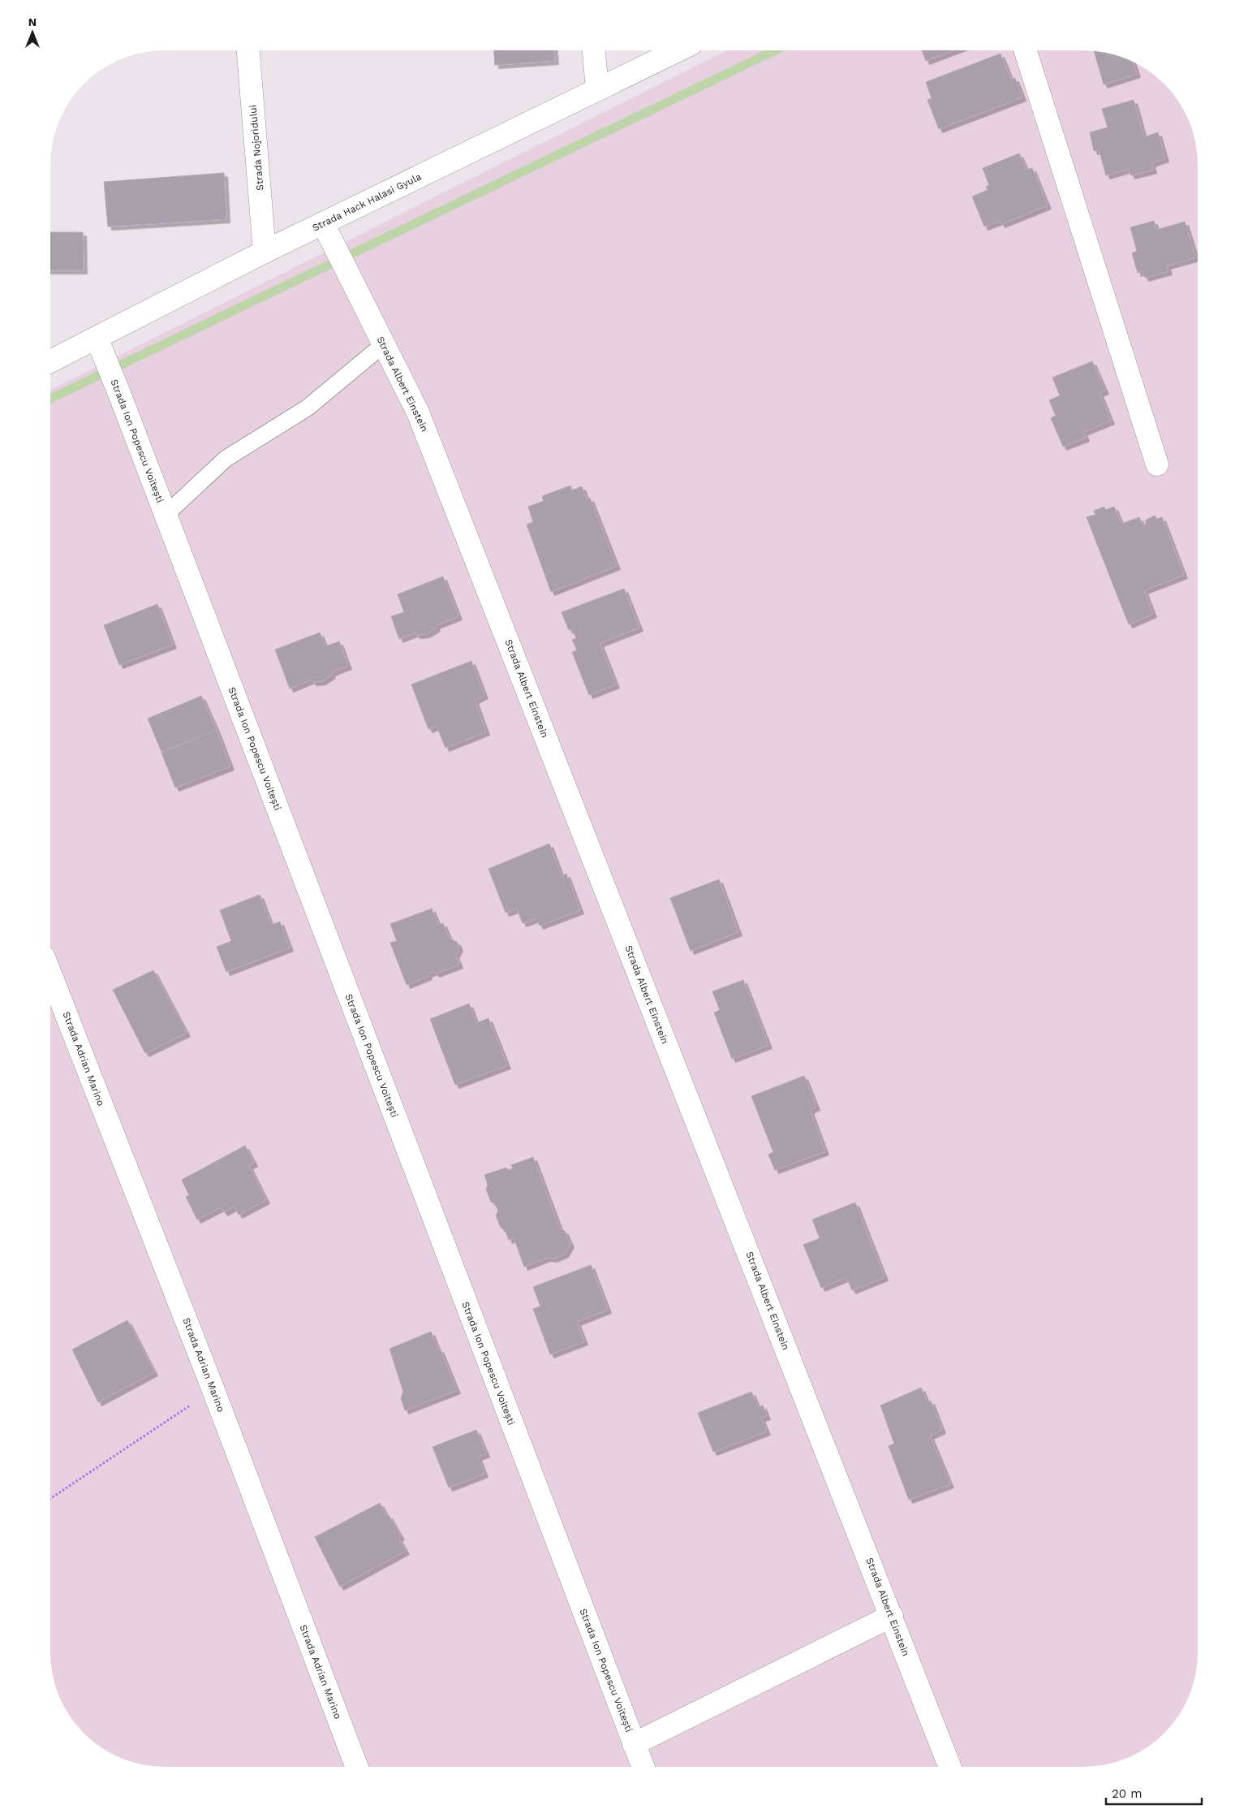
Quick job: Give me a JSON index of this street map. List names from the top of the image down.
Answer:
{
  "streets": {
    "street": [
      "Strada Nojoridului",
      "Strada Hack Halasi Gyula",
      "Strada Albert Einstein",
      "Strada Ion Popescu Voitești",
      "Strada Adrian Marino"
    ]
  },
  "crossings": [
    ["Strada Nojoridului", "Strada Hack Halasi Gyula"],
    ["Strada Hack Halasi Gyula", "Strada Albert Einstein"],
    ["Strada Hack Halasi Gyula", "Strada Ion Popescu Voitești"]
  ],
  "scale_bar": "20 m",
  "north": "top"
}
